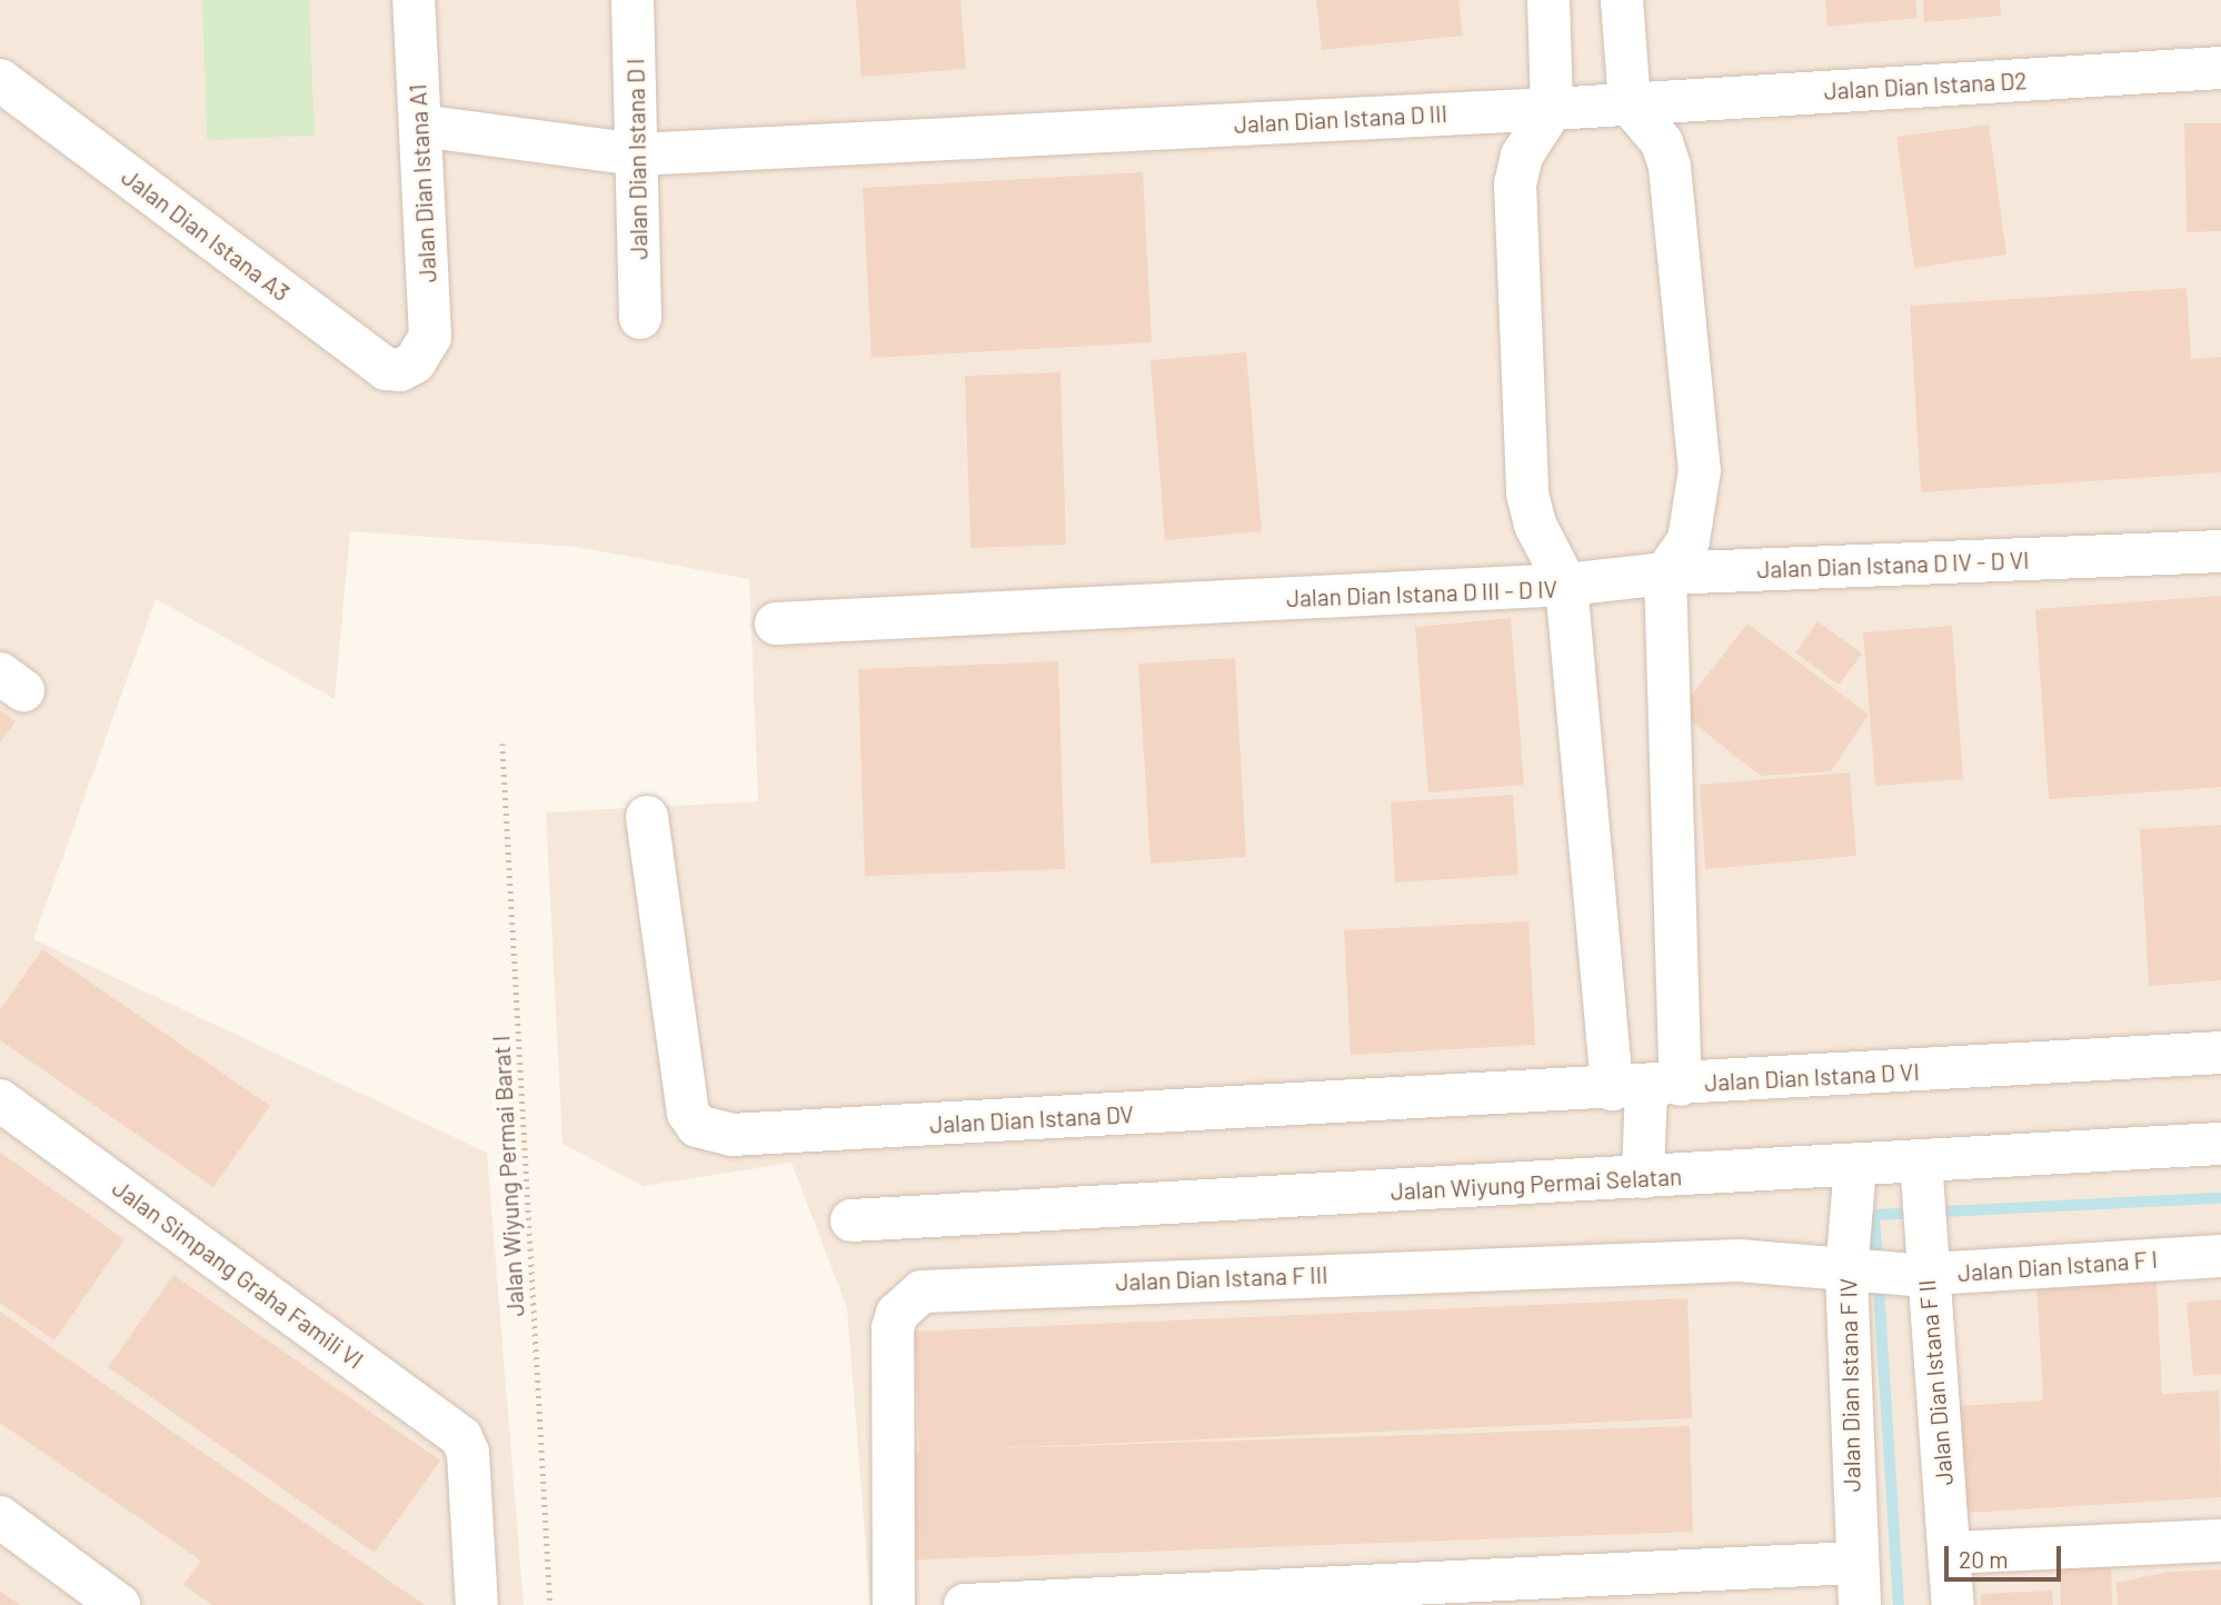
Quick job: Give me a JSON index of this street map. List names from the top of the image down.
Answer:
{
  "streets": {
    "street": [
      "Jalan Dian Istana D2",
      "Jalan Dian Istana D III",
      "Jalan Dian Istana D I",
      "Jalan Dian Istana A1",
      "Jalan Dian Istana A3",
      "Jalan Dian Istana D IV - D VI",
      "Jalan Dian Istana D III - D IV",
      "Jalan Dian Istana D VI",
      "Jalan Dian Istana DV",
      "Jalan Wiyung Permai Selatan",
      "Jalan Dian Istana F I",
      "Jalan Simpang Graha Famili VI",
      "Jalan Dian Istana F III",
      "Jalan Dian Istana F II",
      "Jalan Dian Istana F IV"
    ],
    "path": ["Jalan Wiyung Permai Barat I"]
  },
  "crossings": [
    ["Jalan Dian Istana D2", "Jalan Dian Istana D III"],
    ["Jalan Dian Istana D III", "Jalan Dian Istana D I"],
    ["Jalan Dian Istana D III", "Jalan Dian Istana A1"],
    ["Jalan Dian Istana A1", "Jalan Dian Istana A3"],
    ["Jalan Dian Istana D IV - D VI", "Jalan Dian Istana D III - D IV"],
    ["Jalan Dian Istana D IV - D VI", "Jalan Dian Istana D VI"],
    ["Jalan Dian Istana D III - D IV", "Jalan Dian Istana D VI"],
    ["Jalan Dian Istana D III - D IV", "Jalan Dian Istana DV"],
    ["Jalan Dian Istana D VI", "Jalan Dian Istana DV"],
    ["Jalan Wiyung Permai Selatan", "Jalan Dian Istana F II"],
    ["Jalan Wiyung Permai Selatan", "Jalan Dian Istana F IV"],
    ["Jalan Dian Istana F I", "Jalan Dian Istana F III"],
    ["Jalan Dian Istana F I", "Jalan Dian Istana F II"],
    ["Jalan Dian Istana F I", "Jalan Dian Istana F IV"],
    ["Jalan Dian Istana F III", "Jalan Dian Istana F IV"]
  ],
  "scale_bar": "20 m"
}
